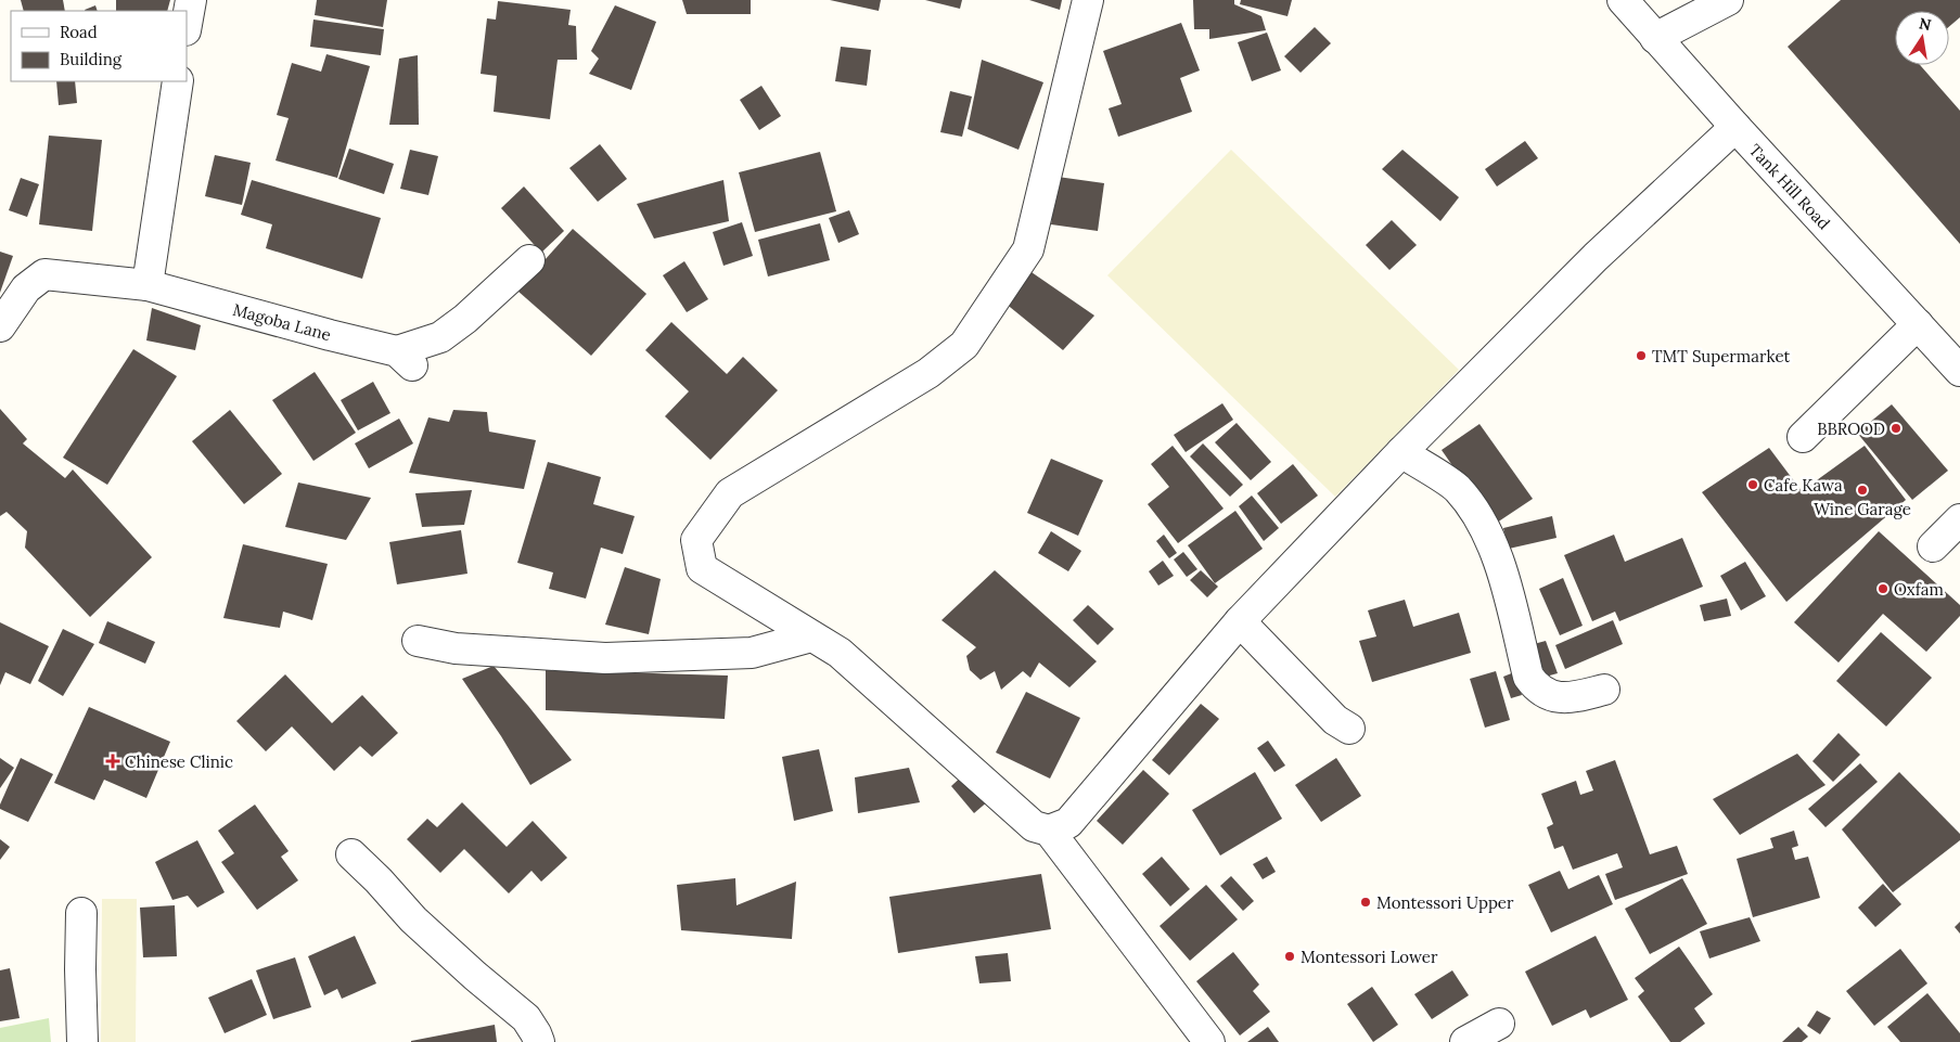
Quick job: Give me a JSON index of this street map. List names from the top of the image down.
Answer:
{
  "streets": {
    "street": ["Tank Hill Road", "Magoba Lane"]
  },
  "places": {
    "other": [
      "TMT Supermarket",
      "BBROOD",
      "Cafe Kawa",
      "Wine Garage",
      "Oxfam",
      "Montessori Upper",
      "Montessori Lower"
    ],
    "health": ["Chinese Clinic"]
  },
  "legend": ["Road", "Building"],
  "north": "top"
}
